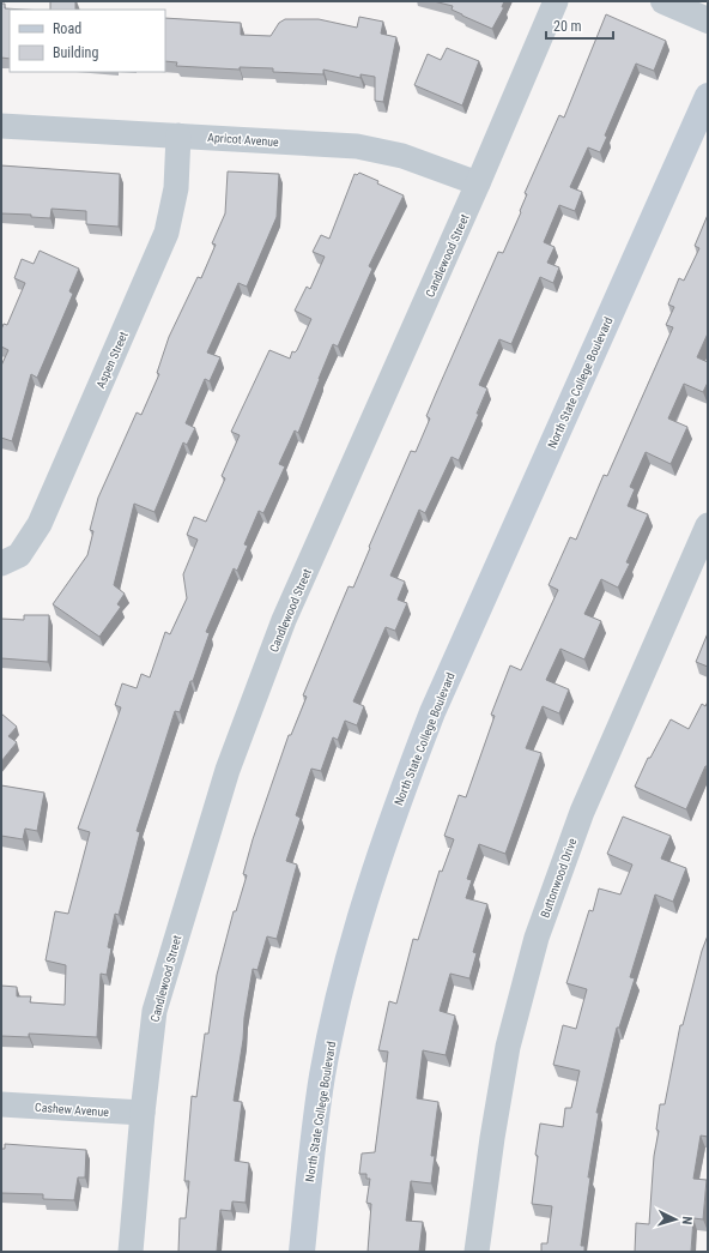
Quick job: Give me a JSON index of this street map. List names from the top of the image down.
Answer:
{
  "streets": {
    "main road": ["North State College Boulevard"],
    "street": [
      "Apricot Avenue",
      "Candlewood Street",
      "Aspen Street",
      "Buttonwood Drive",
      "Cashew Avenue"
    ]
  },
  "crossings": [
    ["Apricot Avenue", "Candlewood Street"],
    ["Apricot Avenue", "Aspen Street"],
    ["Candlewood Street", "Cashew Avenue"]
  ],
  "legend": ["Road", "Building"],
  "scale_bar": "20 m",
  "north": "right"
}
